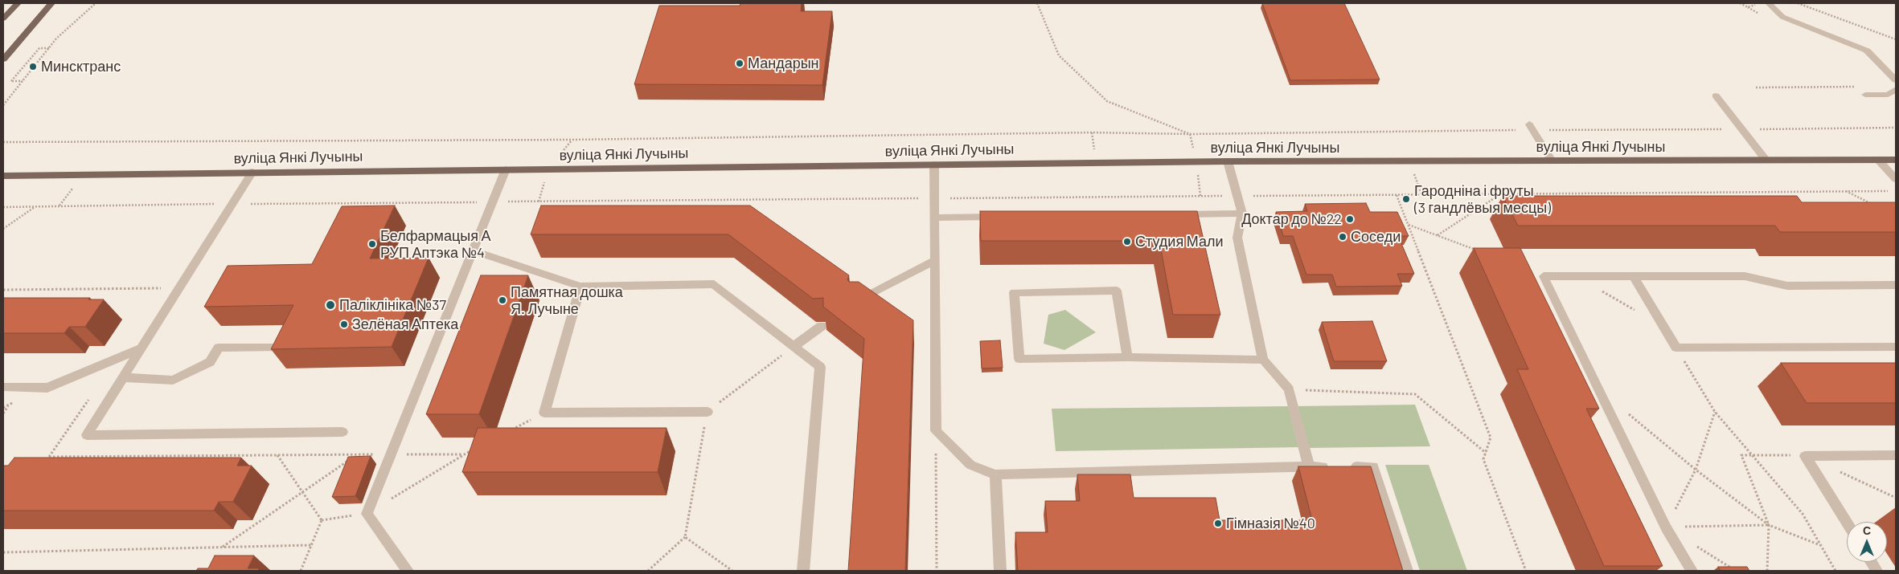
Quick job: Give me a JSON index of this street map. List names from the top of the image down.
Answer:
{
  "streets": {
    "main road": ["вуліца Янкі Лучыны"]
  },
  "places": [
    "Мандарын",
    "Минсктранс",
    "Гародніна і фруты (3 гандлёвыя месцы)",
    "Доктар до №22",
    "Соседи",
    "Студия Мали",
    "Белфармацыя А РУП Аптэка №4",
    "Памятная дошка Я. Лучыне",
    "Паліклініка №37",
    "Зелёная Аптека",
    "Гімназія №40"
  ],
  "north": "top"
}
